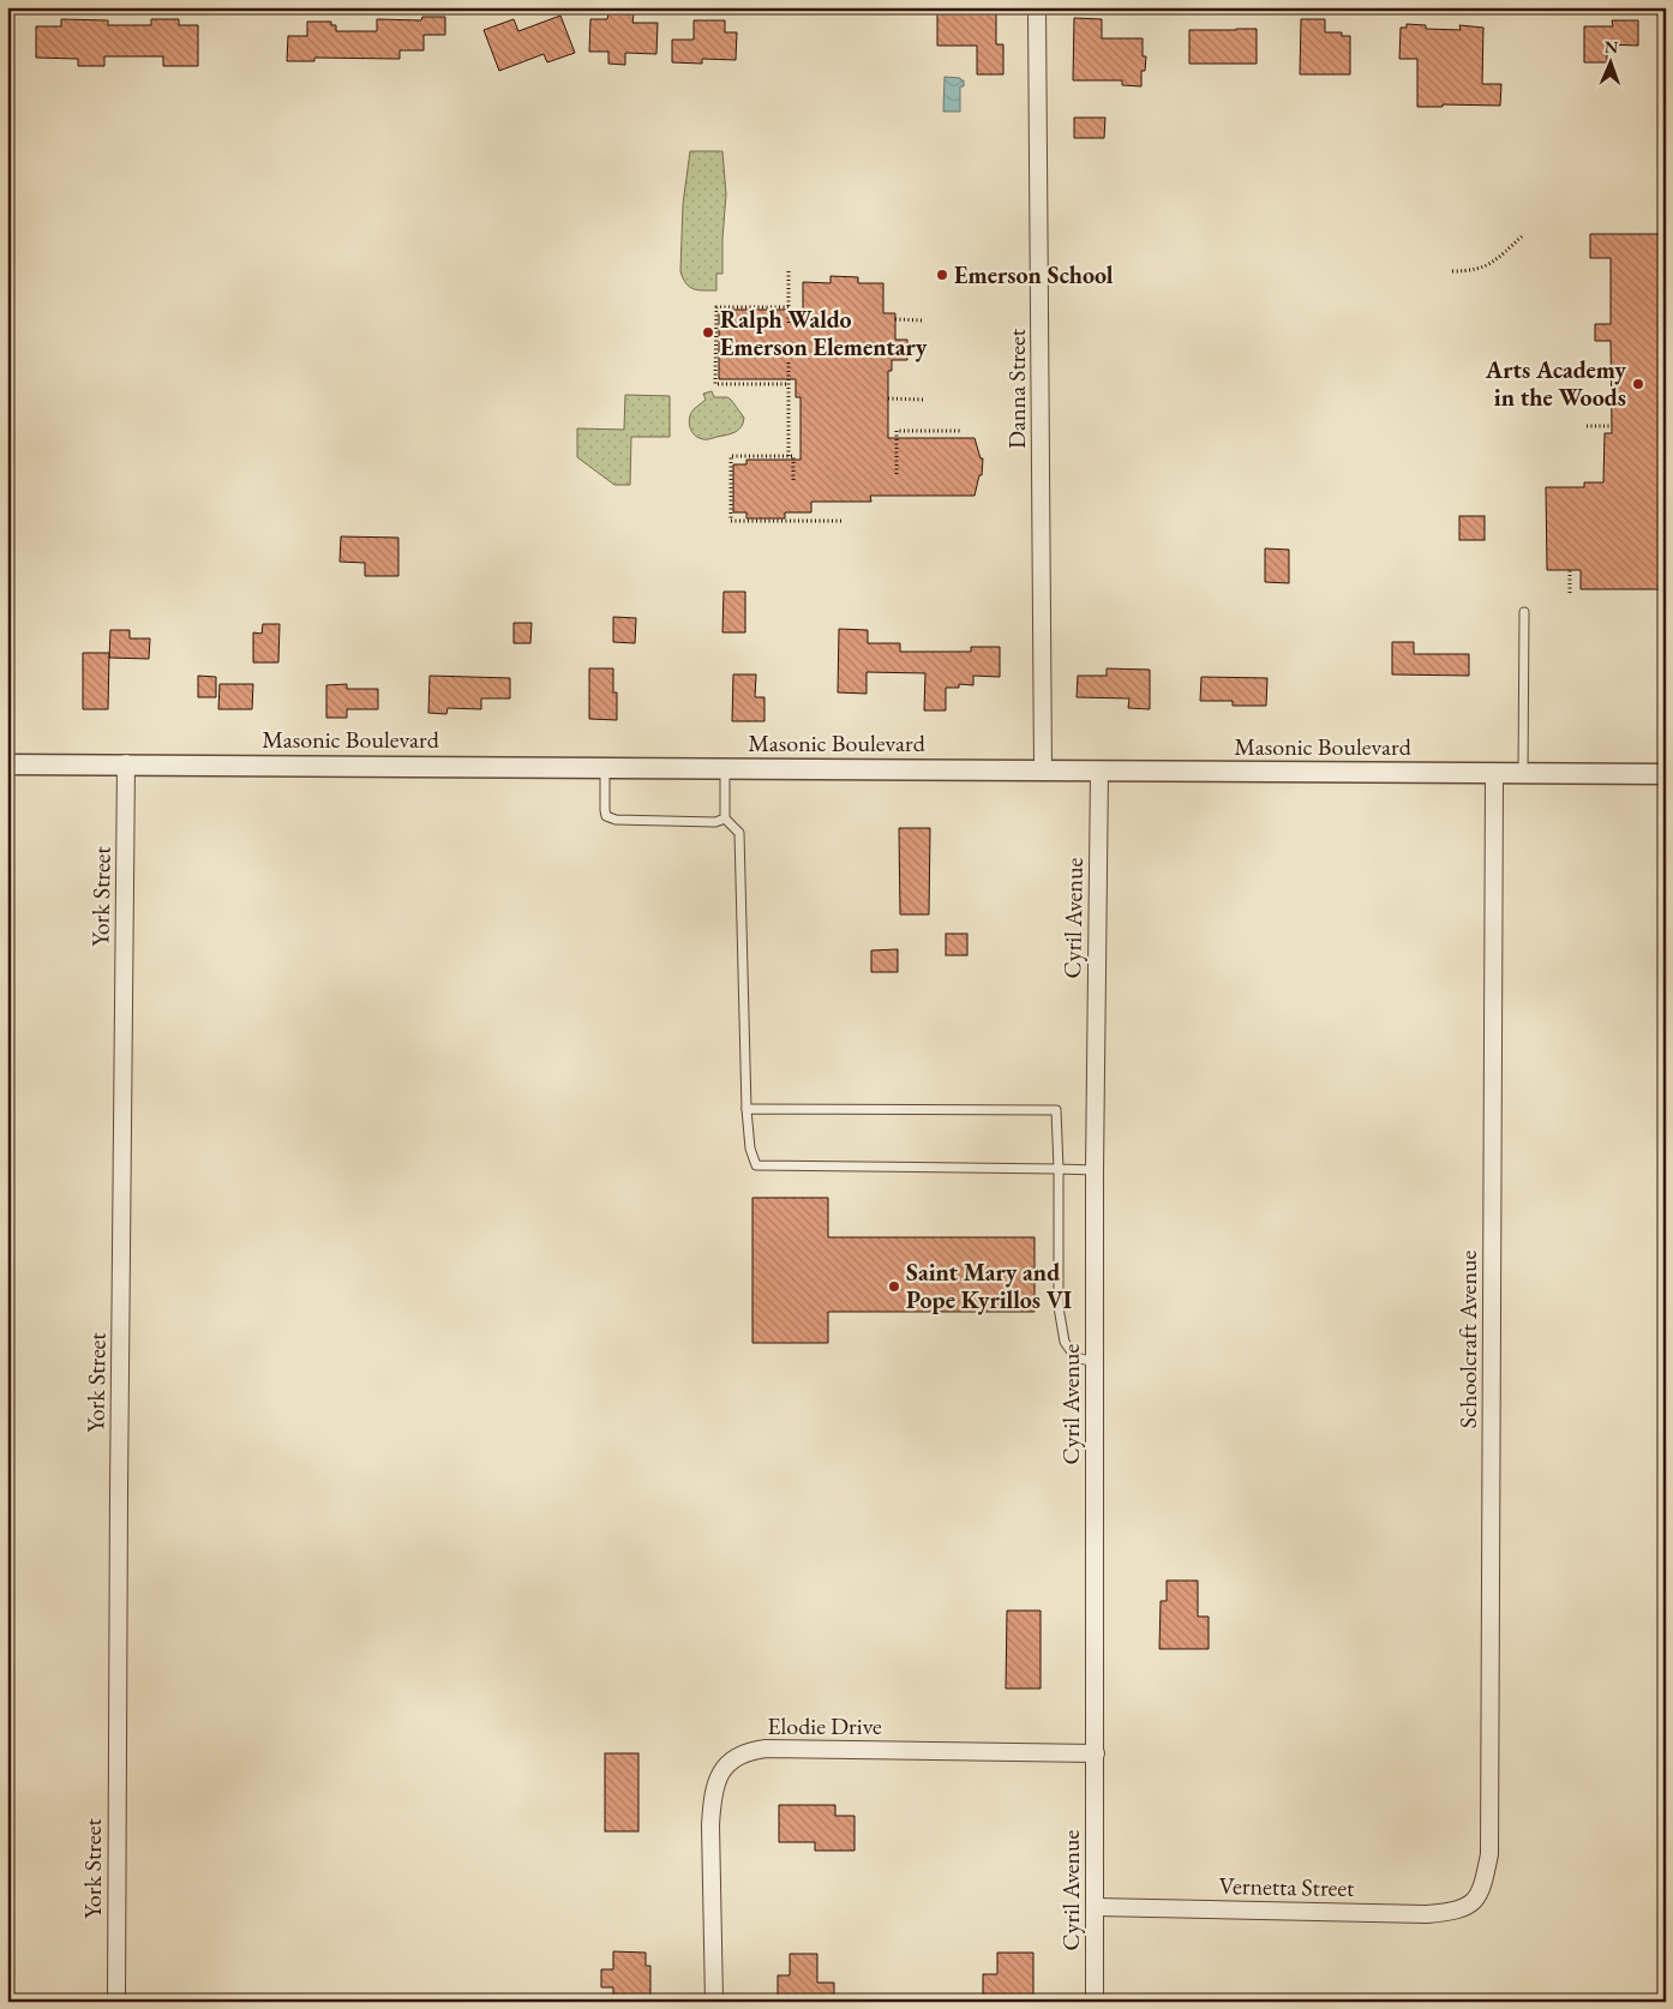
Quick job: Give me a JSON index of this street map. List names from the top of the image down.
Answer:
{
  "streets": {
    "street": [
      "Danna Street",
      "Masonic Boulevard",
      "York Street",
      "Cyril Avenue",
      "Schoolcraft Avenue",
      "Elodie Drive",
      "Vernetta Street"
    ]
  },
  "crossings": [
    ["Danna Street", "Masonic Boulevard"],
    ["Masonic Boulevard", "York Street"],
    ["Masonic Boulevard", "Cyril Avenue"],
    ["Masonic Boulevard", "Schoolcraft Avenue"],
    ["Cyril Avenue", "Elodie Drive"],
    ["Cyril Avenue", "Vernetta Street"],
    ["Schoolcraft Avenue", "Vernetta Street"]
  ],
  "places": [
    "Emerson School",
    "Ralph Waldo Emerson Elementary",
    "Arts Academy in the Woods",
    "Saint Mary and Pope Kyrillos VI"
  ],
  "north": "top"
}
